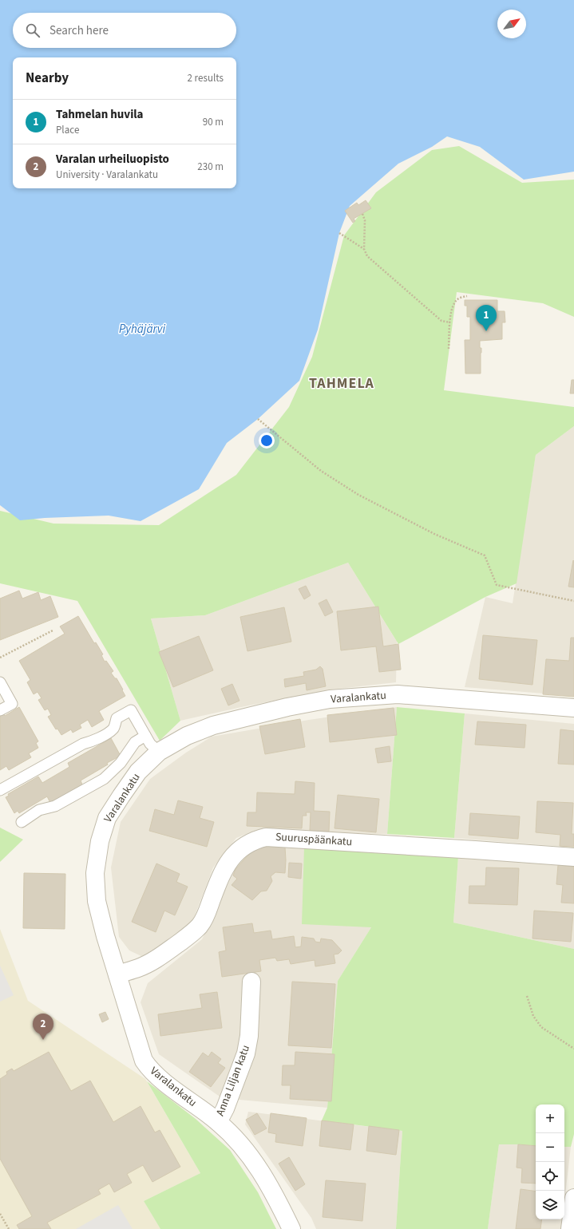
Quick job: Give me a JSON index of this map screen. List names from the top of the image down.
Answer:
{
  "streets": {
    "street": ["Varalankatu", "Suuruspäänkatu", "Anna Liljan katu"]
  },
  "crossings": [
    ["Varalankatu", "Suuruspäänkatu"],
    ["Varalankatu", "Anna Liljan katu"]
  ],
  "districts": ["TAHMELA"],
  "water": ["Pyhäjärvi"],
  "north": "top right",
  "page": {
    "search": "Search here",
    "heading": ["Nearby", "2 results"],
    "list": [
      {
        "mark": "1",
        "name": "Tahmelan huvila",
        "note": "Place",
        "value": "90 m"
      },
      {
        "mark": "2",
        "name": "Varalan urheiluopisto",
        "note": "University · Varalankatu",
        "value": "230 m"
      }
    ],
    "pins": ["1", "2"],
    "map_buttons": ["+", "−"]
  }
}
